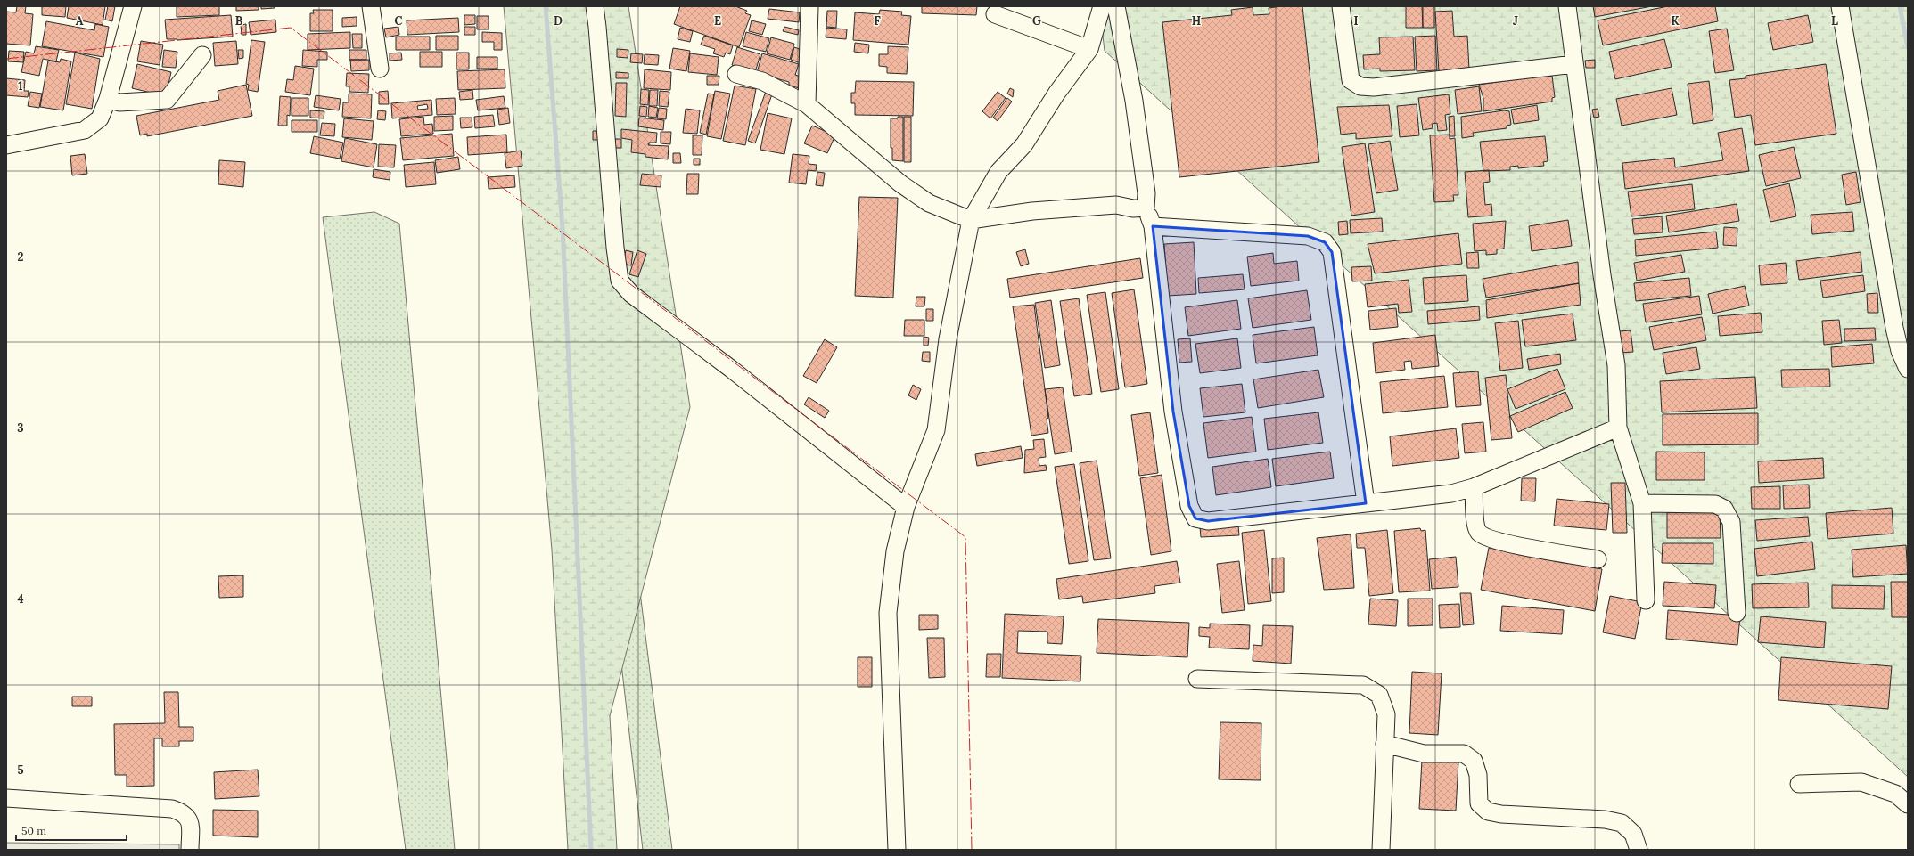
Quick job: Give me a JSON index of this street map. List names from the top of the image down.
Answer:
{
  "scale_bar": "50 m",
  "grid": {
    "columns": [
      "A",
      "B",
      "C",
      "D",
      "E",
      "F",
      "G",
      "H",
      "I",
      "J",
      "K",
      "L"
    ],
    "rows": [
      "1",
      "2",
      "3",
      "4",
      "5"
    ]
  }
}
